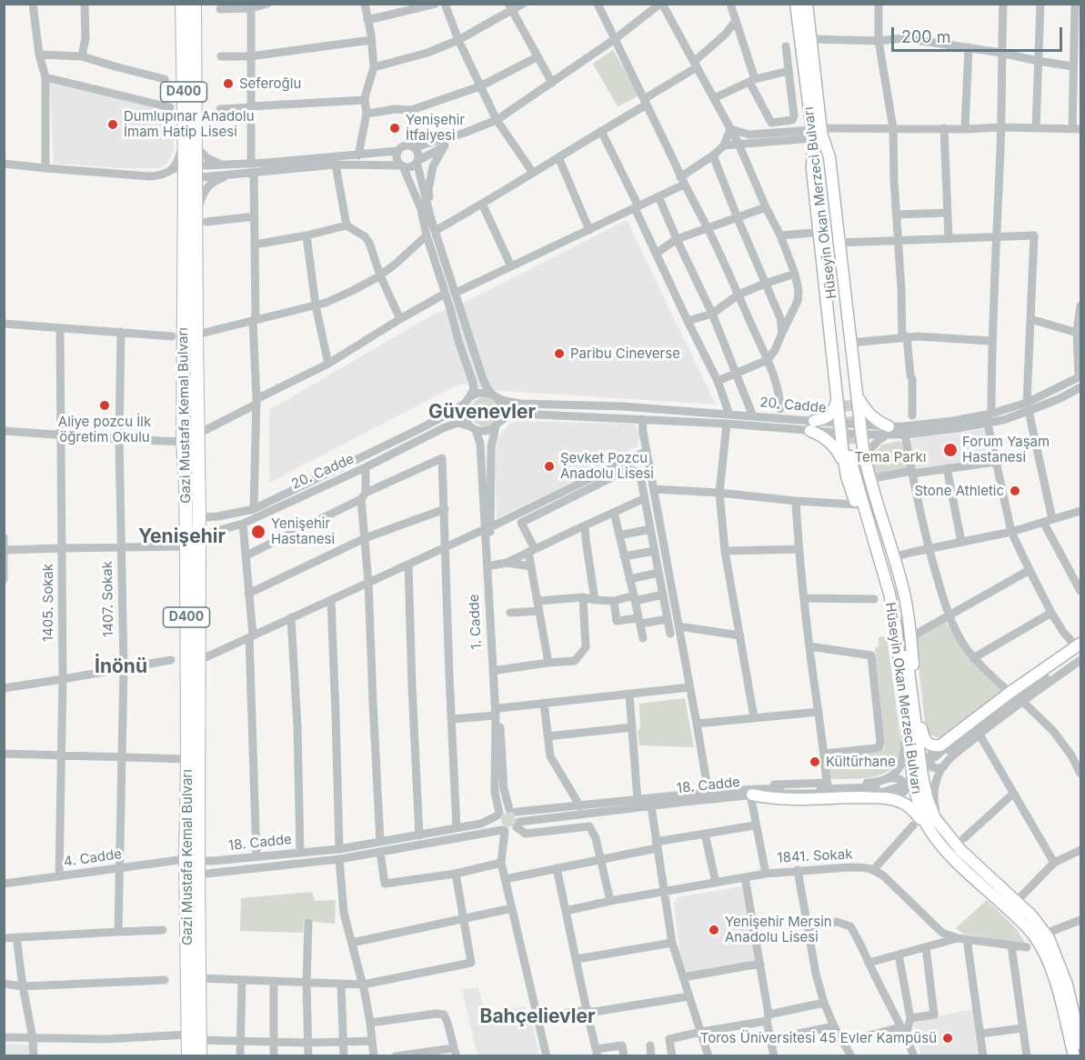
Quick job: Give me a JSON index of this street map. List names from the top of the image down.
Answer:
{
  "streets": {
    "highway": ["D400", "Gazi Mustafa Kemal Bulvarı"],
    "main road": ["Hüseyin Okan Merzeci Bulvarı"],
    "street": [
      "20. Cadde",
      "1407. Sokak",
      "1405. Sokak",
      "1. Cadde",
      "18. Cadde",
      "1841. Sokak",
      "4. Cadde"
    ]
  },
  "crossings": [
    ["20. Cadde", "Gazi Mustafa Kemal Bulvarı"],
    ["20. Cadde", "1. Cadde"],
    ["Gazi Mustafa Kemal Bulvarı", "18. Cadde"],
    ["Gazi Mustafa Kemal Bulvarı", "4. Cadde"],
    ["1407. Sokak", "4. Cadde"],
    ["1405. Sokak", "4. Cadde"],
    ["1. Cadde", "18. Cadde"],
    ["18. Cadde", "4. Cadde"]
  ],
  "districts": [
    "Güvenevler",
    "Yenişehir",
    "İnönü",
    "Bahçelievler"
  ],
  "parks": ["Tema Parkı"],
  "places": [
    "Seferoğlu",
    "Dumlupınar Anadolu İmam Hatip Lisesi",
    "Yenişehir İtfaiyesi",
    "Paribu Cineverse",
    "Aliye pozcu İlk öğretim Okulu",
    "Forum Yaşam Hastanesi",
    "Şevket Pozcu Anadolu Lisesi",
    "Stone Athletic",
    "Yenişehir Hastanesi",
    "Kültürhane",
    "Yenişehir Mersin Anadolu Lisesi",
    "Toros Üniversitesi 45 Evler Kampüsü"
  ],
  "scale_bar": "200 m"
}
